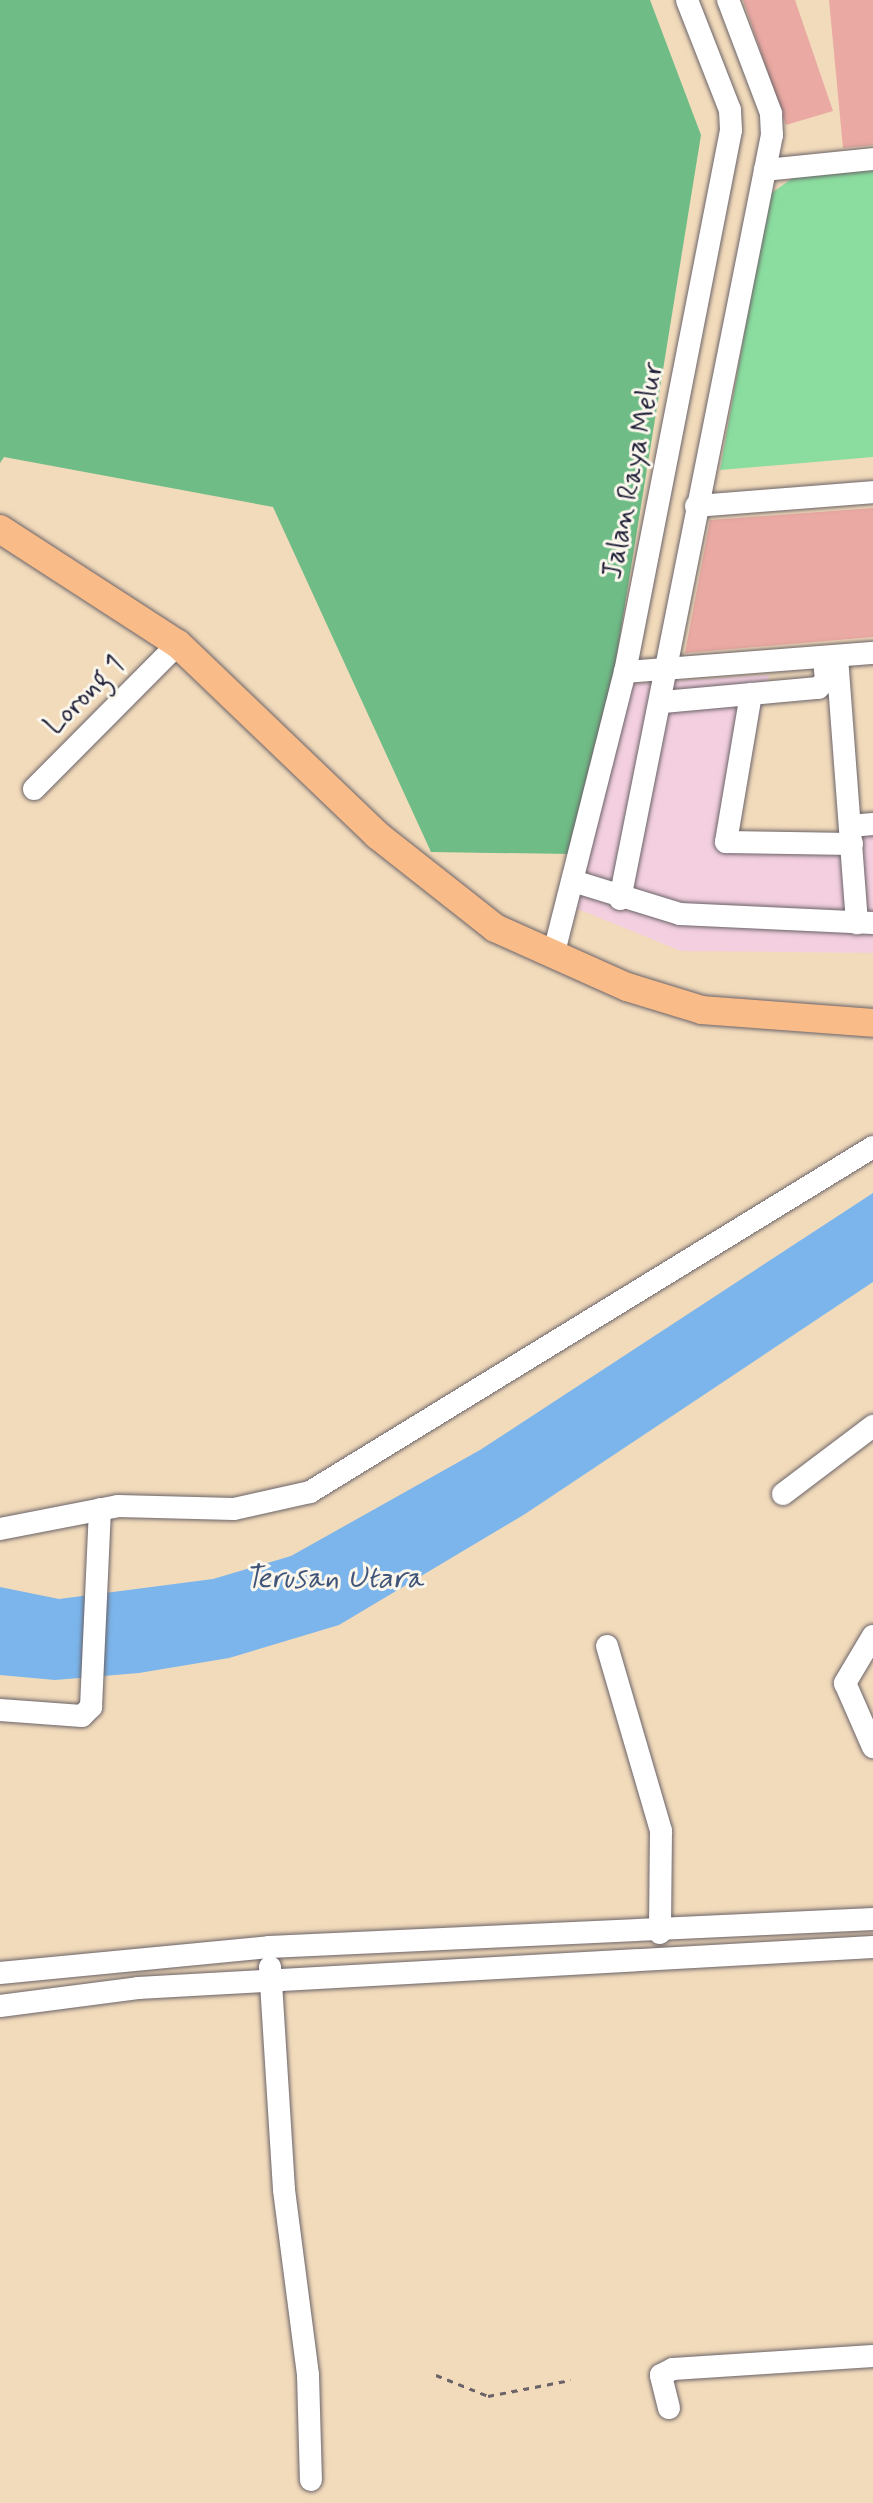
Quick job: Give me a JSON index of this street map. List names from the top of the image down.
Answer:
{
  "streets": {
    "street": ["Jalan Raya Melur", "Lorong 1"]
  },
  "water": ["Terusan Utara"]
}
